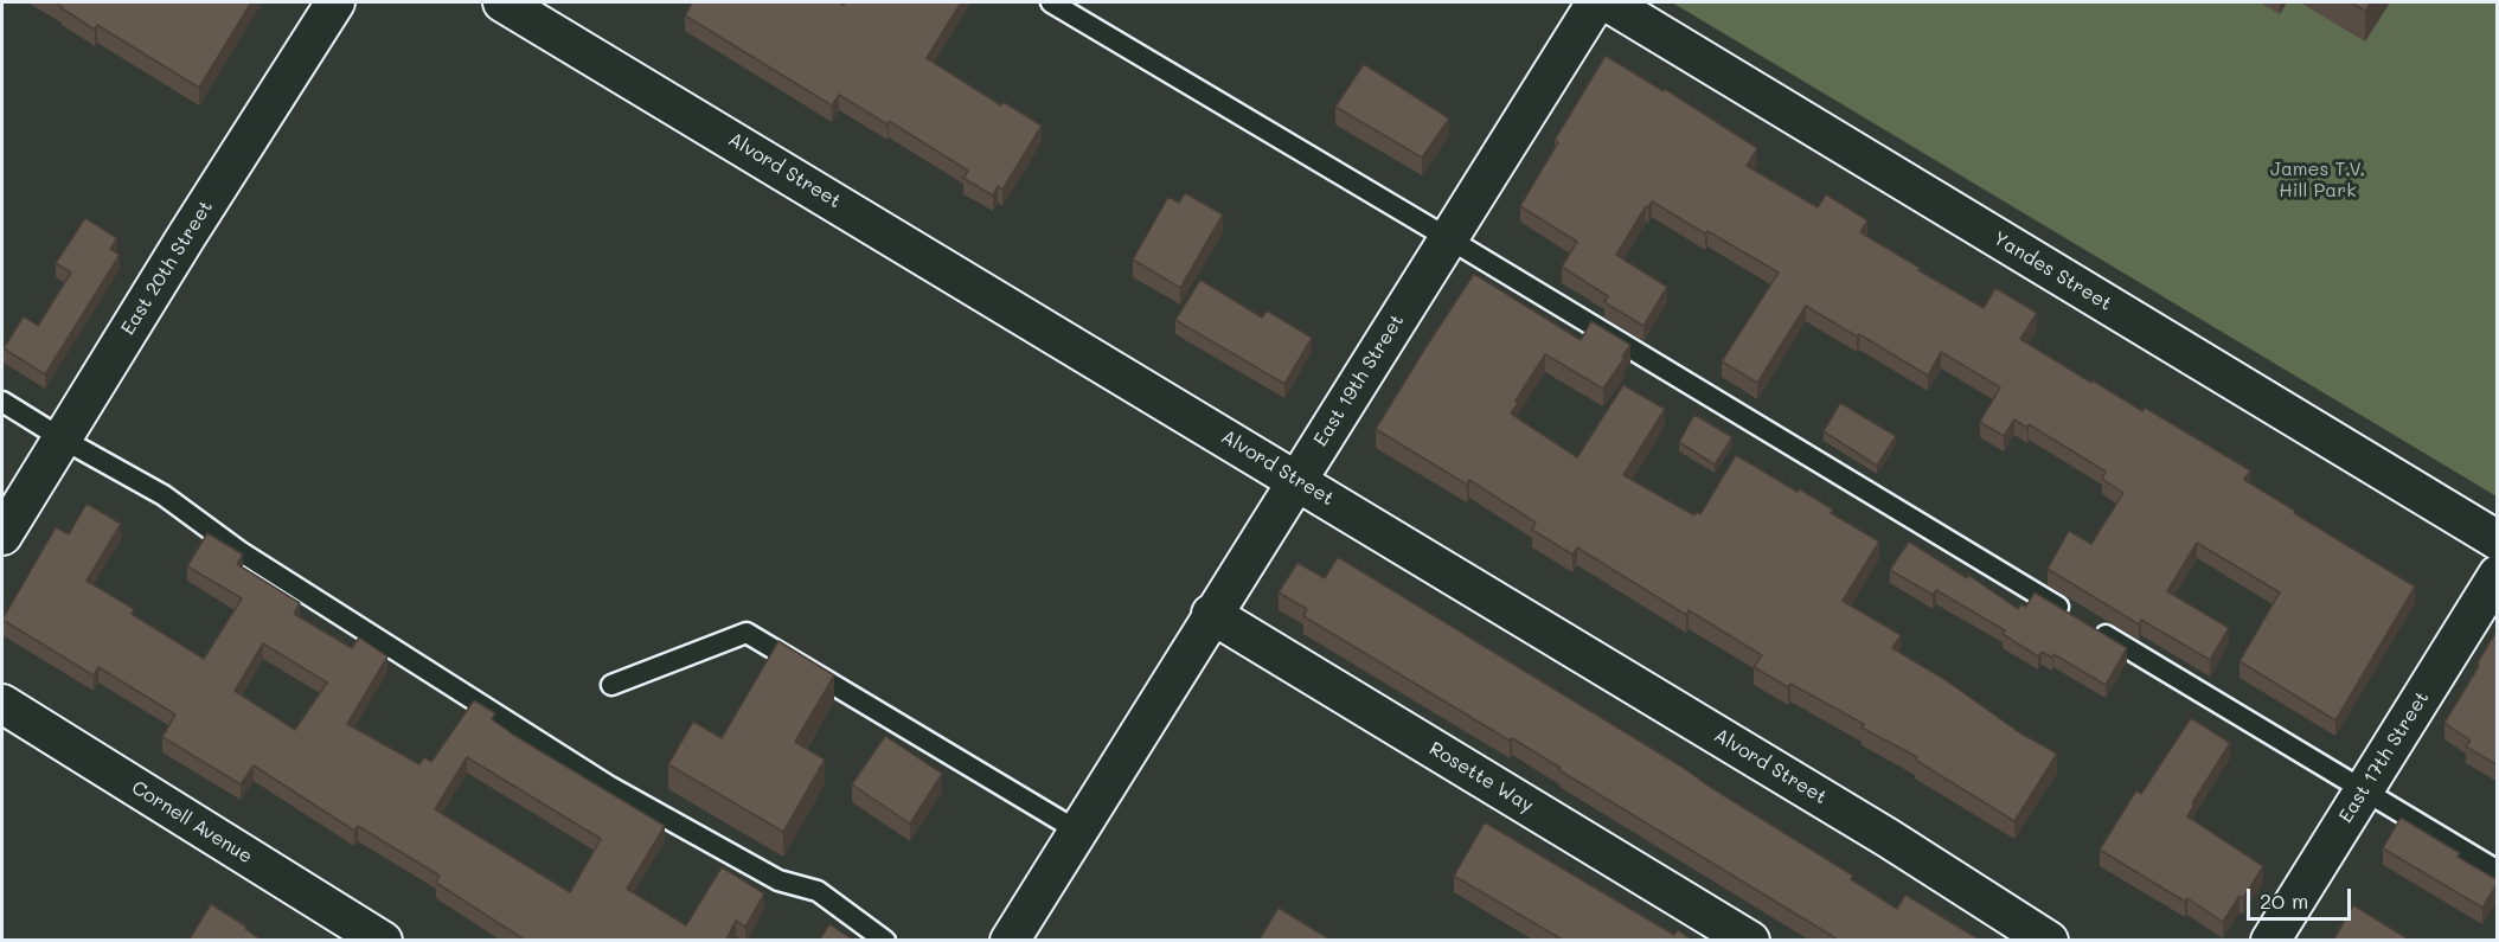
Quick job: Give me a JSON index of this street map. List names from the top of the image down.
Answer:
{
  "streets": {
    "street": [
      "Alvord Street",
      "East 20th Street",
      "Yandes Street",
      "East 19th Street",
      "East 17th Street",
      "Rosette Way",
      "Cornell Avenue"
    ]
  },
  "crossings": [
    ["Alvord Street", "East 19th Street"],
    ["East 19th Street", "Rosette Way"]
  ],
  "parks": ["James T.V. Hill Park"],
  "scale_bar": "20 m"
}
